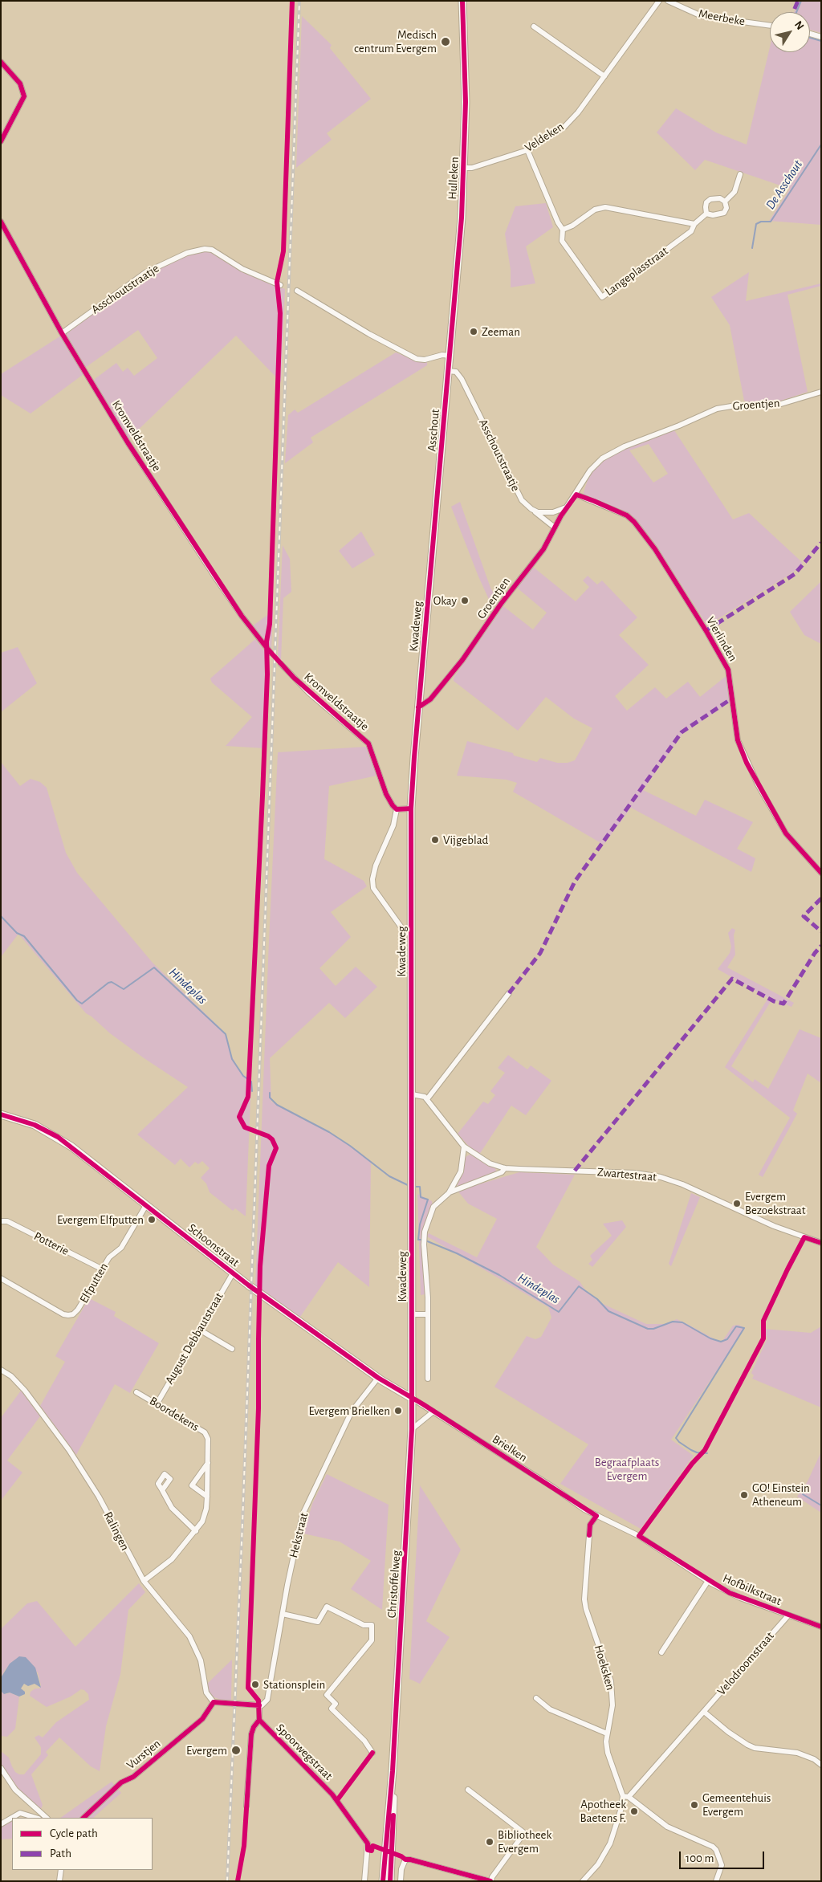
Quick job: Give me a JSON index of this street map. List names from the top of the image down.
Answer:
{
  "streets": {
    "main road": [
      "Hulleken",
      "Asschout",
      "Kwadeweg",
      "Schoonstraat",
      "Christoffelweg"
    ],
    "street": [
      "Meerbeke",
      "Veldeken",
      "Langeplasstraat",
      "Asschoutstraatje",
      "Groentjen",
      "Kromveldstraatje",
      "Vierlinden",
      "Zwartestraat",
      "Potterie",
      "Elfputten",
      "August Debbautstraat",
      "Boordekens",
      "Brielken",
      "Ralingen",
      "Hekstraat",
      "Hofbilkstraat",
      "Velodroomstraat",
      "Hoeksken",
      "Spoorwegstraat",
      "Vurstjen"
    ]
  },
  "crossings": [
    ["Veldeken", "Hulleken"],
    ["Veldeken", "Langeplasstraat"],
    ["Hulleken", "Asschout"],
    ["Asschoutstraatje", "Groentjen"],
    ["Asschoutstraatje", "Asschout"],
    ["Asschoutstraatje", "Kromveldstraatje"],
    ["Groentjen", "Kwadeweg"],
    ["Groentjen", "Vierlinden"],
    ["Asschout", "Kwadeweg"],
    ["Kromveldstraatje", "Kwadeweg"],
    ["Kwadeweg", "Schoonstraat"],
    ["Kwadeweg", "Brielken"],
    ["Kwadeweg", "Christoffelweg"],
    ["Potterie", "Elfputten"],
    ["Schoonstraat", "Elfputten"],
    ["Schoonstraat", "August Debbautstraat"],
    ["Schoonstraat", "Brielken"],
    ["Schoonstraat", "Hekstraat"],
    ["Schoonstraat", "Christoffelweg"],
    ["August Debbautstraat", "Boordekens"],
    ["Boordekens", "Ralingen"],
    ["Brielken", "Christoffelweg"],
    ["Brielken", "Hofbilkstraat"],
    ["Brielken", "Hoeksken"],
    ["Ralingen", "Vurstjen"],
    ["Hekstraat", "Spoorwegstraat"],
    ["Hofbilkstraat", "Velodroomstraat"],
    ["Hofbilkstraat", "Hoeksken"],
    ["Velodroomstraat", "Hoeksken"]
  ],
  "water": ["De Asschout", "Hindeplas"],
  "parks": ["Begraafplaats Evergem"],
  "places": [
    "Medisch centrum Evergem",
    "Zeeman",
    "Okay",
    "Vijgeblad",
    "Evergem Bezoekstraat",
    "Evergem Elfputten",
    "Evergem Brielken",
    "GO! Einstein Atheneum",
    "Stationsplein",
    "Evergem",
    "Gemeentehuis Evergem",
    "Apotheek Baetens F.",
    "Bibliotheek Evergem"
  ],
  "legend": ["Cycle path", "Path"],
  "scale_bar": "100 m",
  "north": "top right"
}
